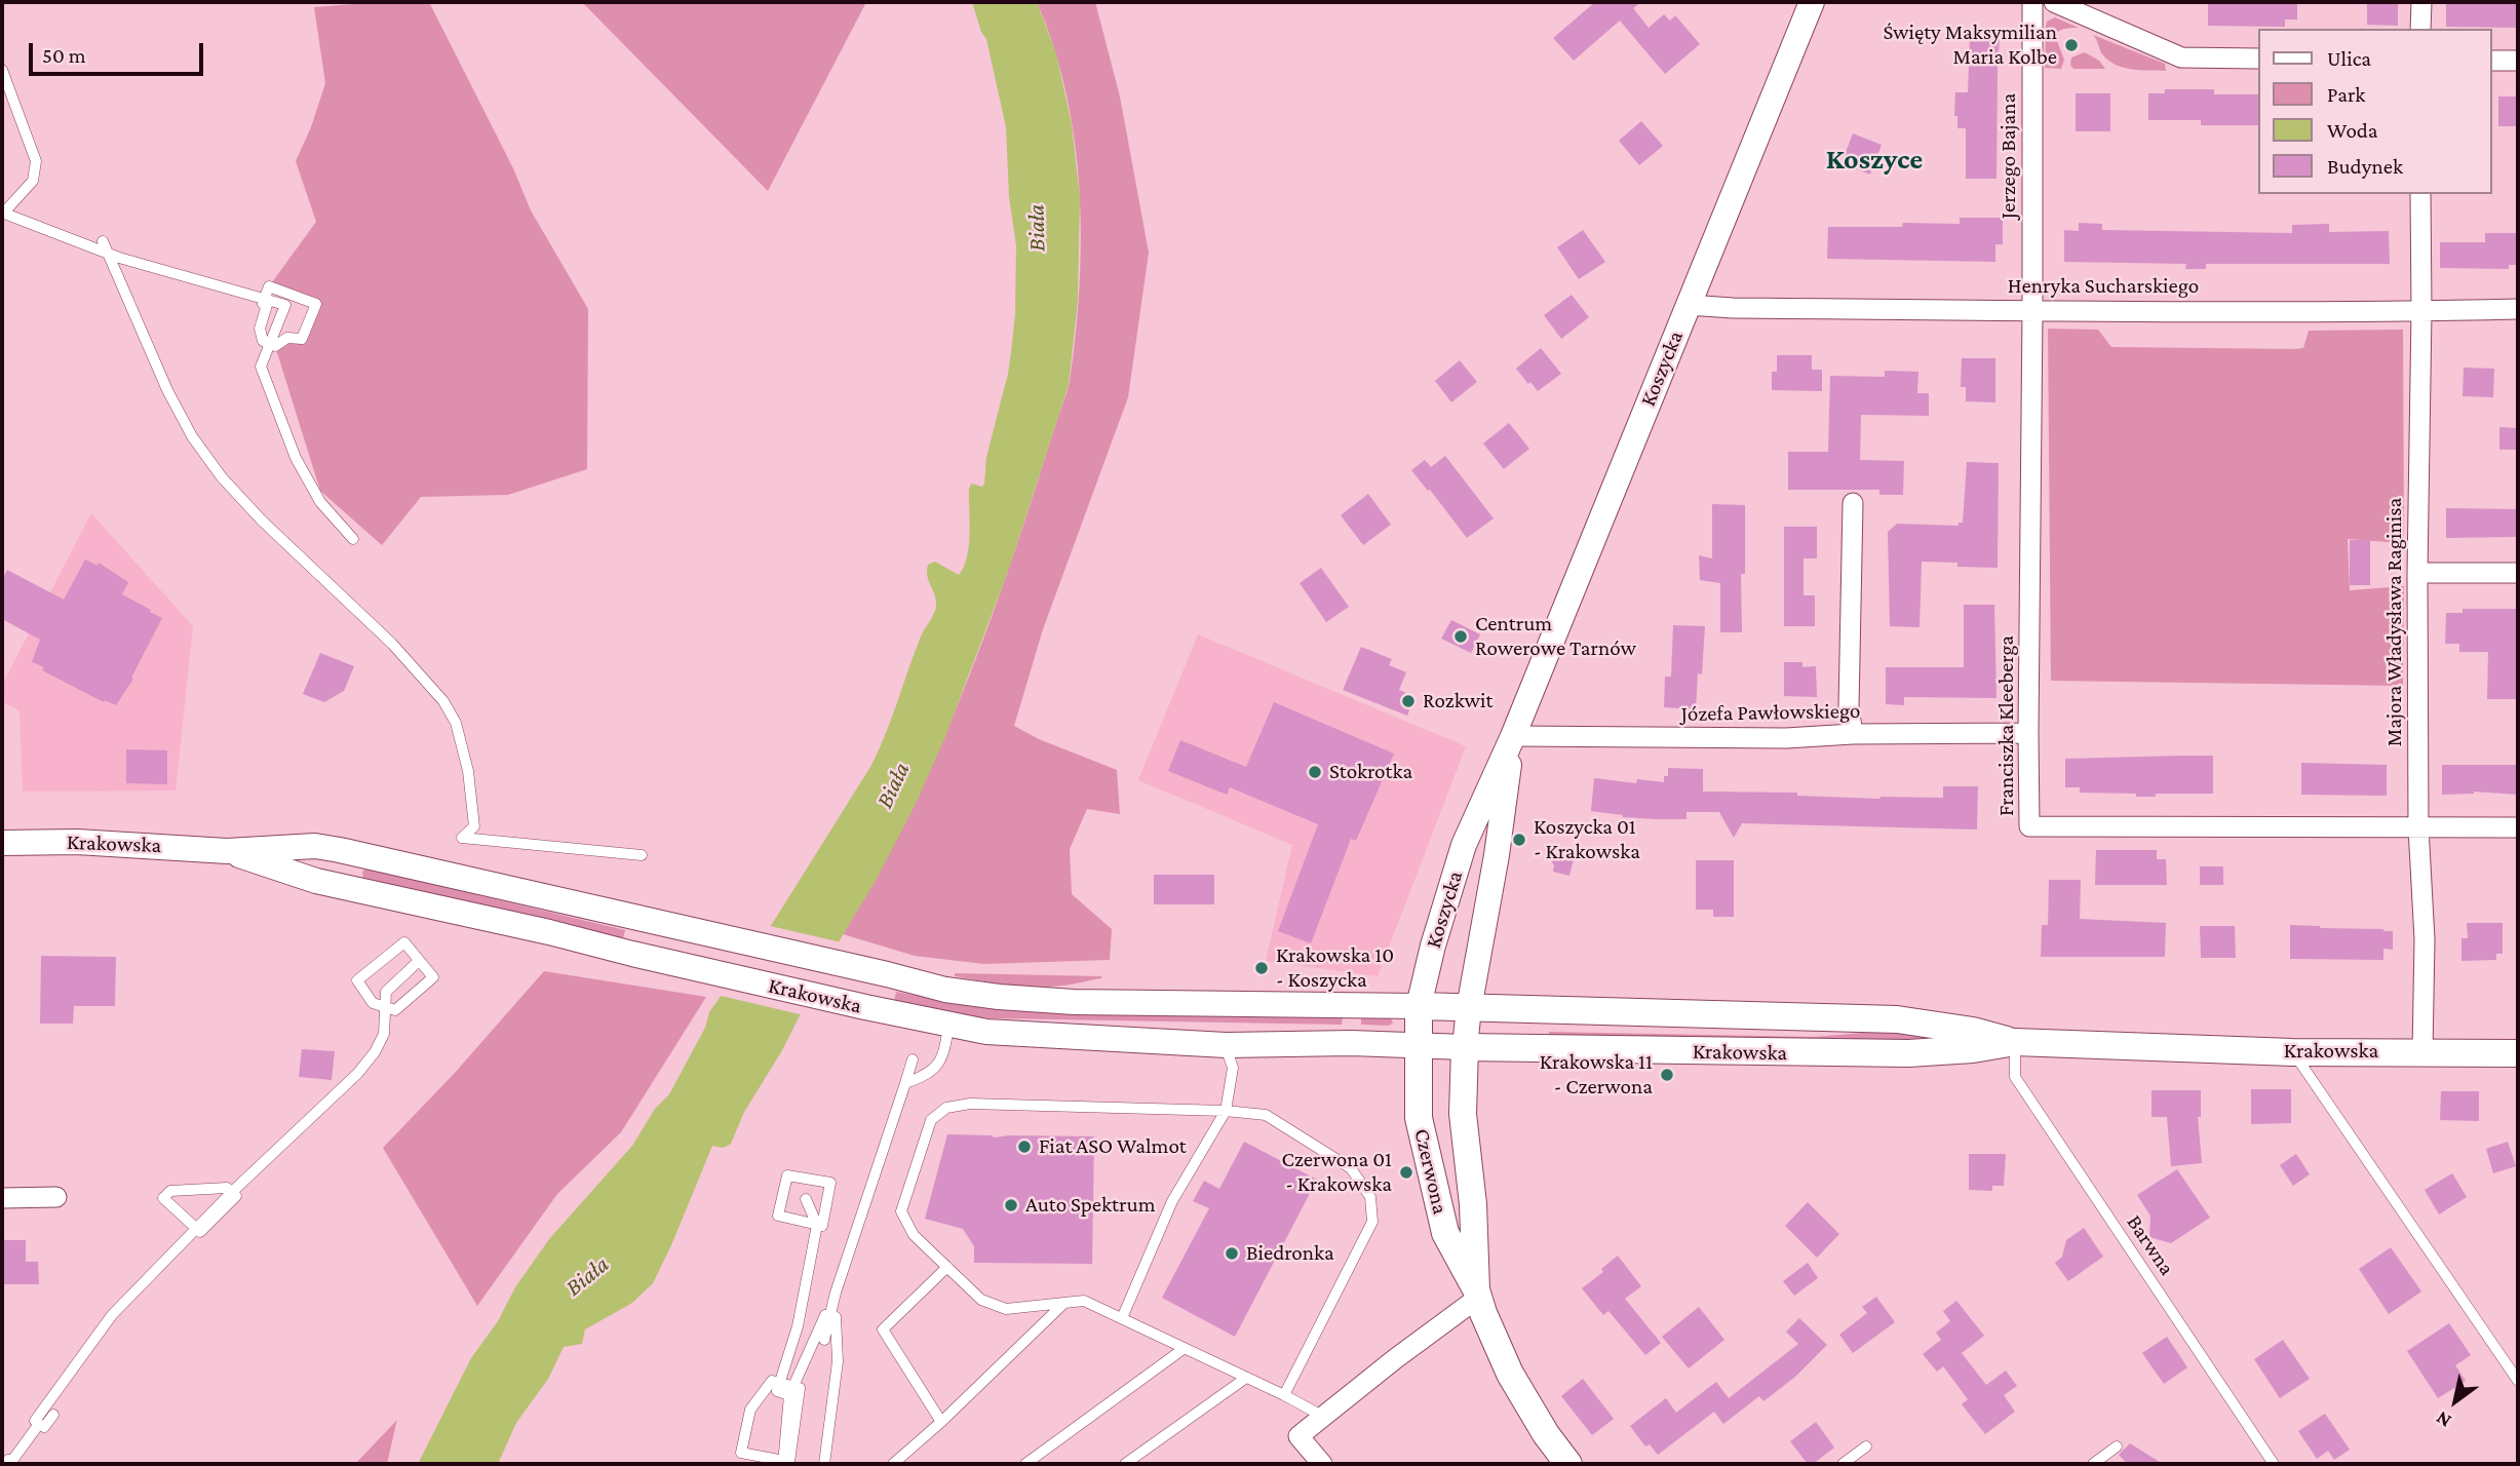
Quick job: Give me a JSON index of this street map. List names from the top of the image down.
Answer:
{
  "streets": {
    "main road": ["Krakowska", "Czerwona"],
    "street": [
      "Jerzego Bajana",
      "Henryka Sucharskiego",
      "Koszycka",
      "Majora Władysława Raginisa",
      "Józefa Pawłowskiego",
      "Franciszka Kleeberga"
    ],
    "lane": ["Barwna"]
  },
  "crossings": [
    ["Jerzego Bajana", "Henryka Sucharskiego"],
    ["Jerzego Bajana", "Franciszka Kleeberga"],
    ["Henryka Sucharskiego", "Koszycka"],
    ["Henryka Sucharskiego", "Majora Władysława Raginisa"],
    ["Henryka Sucharskiego", "Franciszka Kleeberga"],
    ["Koszycka", "Józefa Pawłowskiego"],
    ["Koszycka", "Krakowska"],
    ["Majora Władysława Raginisa", "Franciszka Kleeberga"],
    ["Majora Władysława Raginisa", "Krakowska"],
    ["Józefa Pawłowskiego", "Franciszka Kleeberga"],
    ["Krakowska", "Czerwona"],
    ["Krakowska", "Barwna"]
  ],
  "districts": ["Koszyce"],
  "water": ["Biała"],
  "places": [
    "Święty Maksymilian Maria Kolbe",
    "Centrum Rowerowe Tarnów",
    "Rozkwit",
    "Stokrotka",
    "Koszycka 01 - Krakowska",
    "Krakowska 10 - Koszycka",
    "Krakowska 11 - Czerwona",
    "Fiat ASO Walmot",
    "Czerwona 01 - Krakowska",
    "Auto Spektrum",
    "Biedronka"
  ],
  "legend": [
    "Ulica",
    "Park",
    "Woda",
    "Budynek"
  ],
  "scale_bar": "50 m",
  "north": "bottom left"
}
